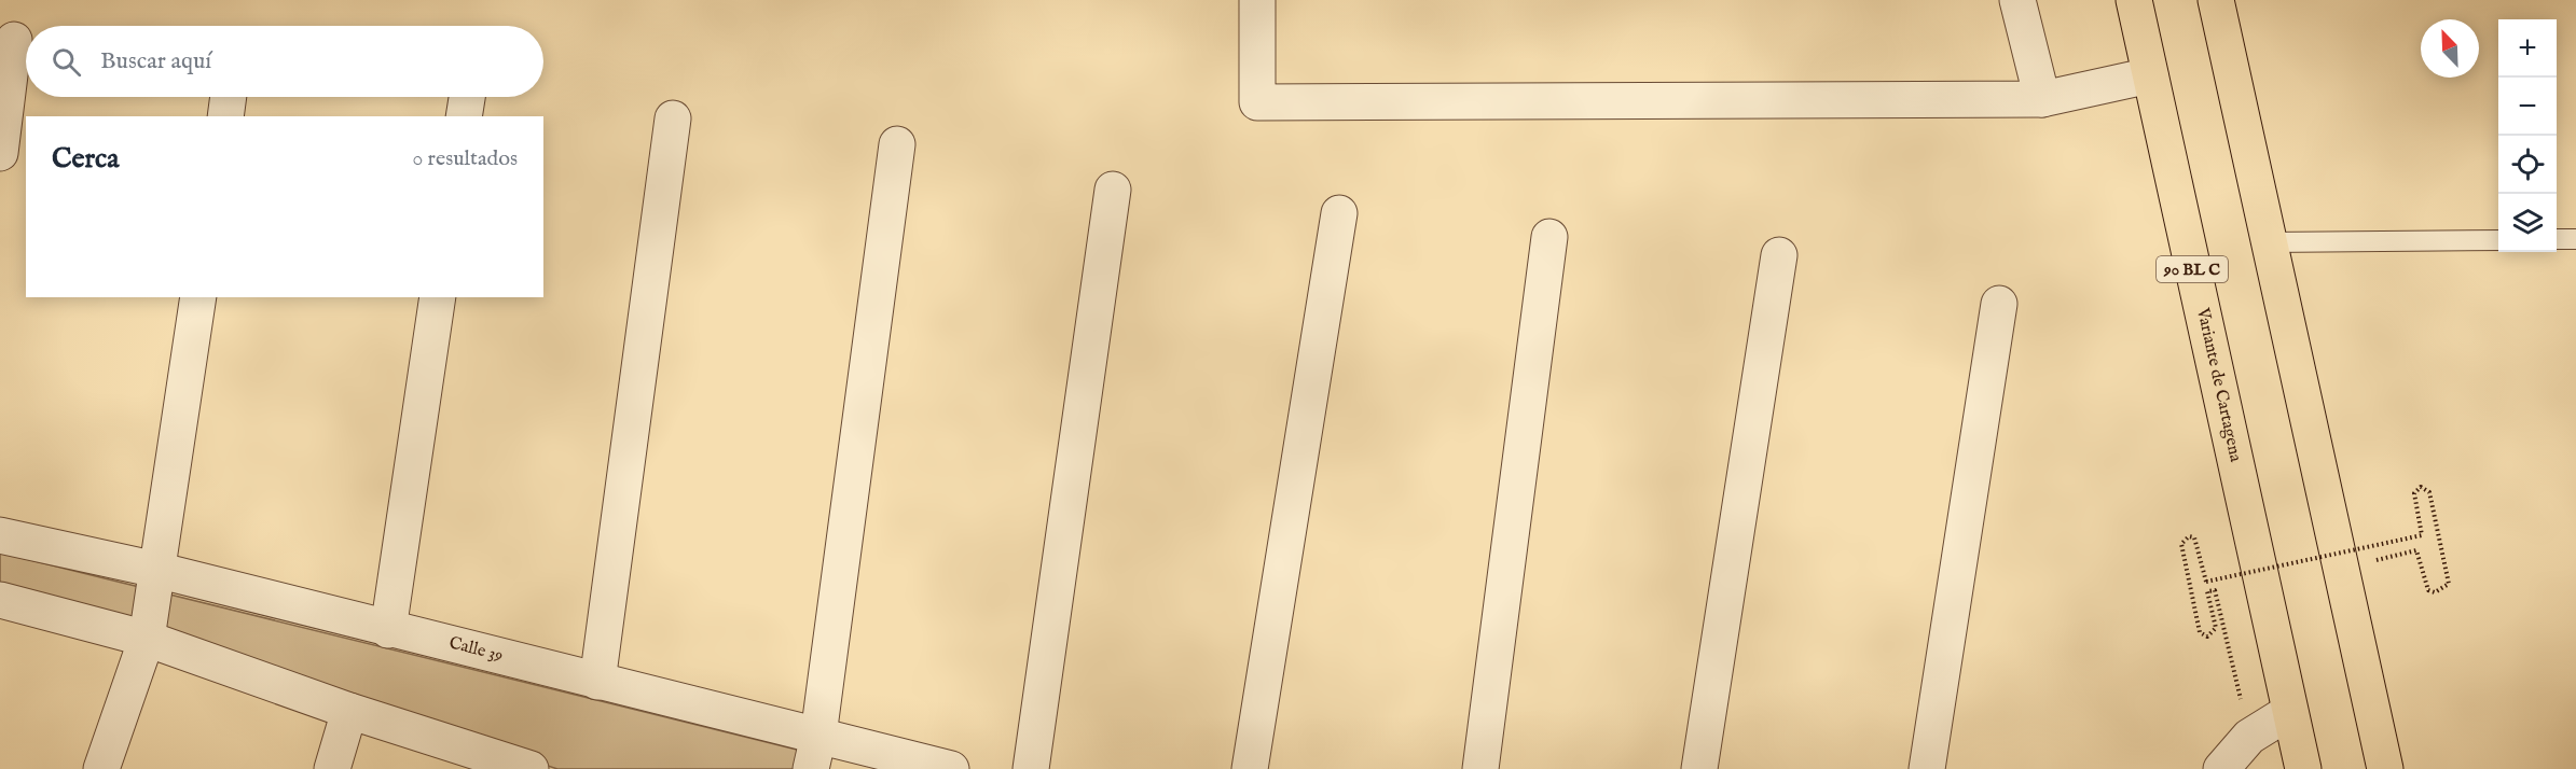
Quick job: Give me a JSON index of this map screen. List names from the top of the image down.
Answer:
{
  "streets": {
    "highway": ["90 BL C", "Variante de Cartagena"],
    "street": ["Calle 39"]
  },
  "north": "top left",
  "page": {
    "map_buttons": ["+", "−"],
    "search": "Buscar aquí",
    "heading": ["Cerca", "0 resultados"]
  }
}
